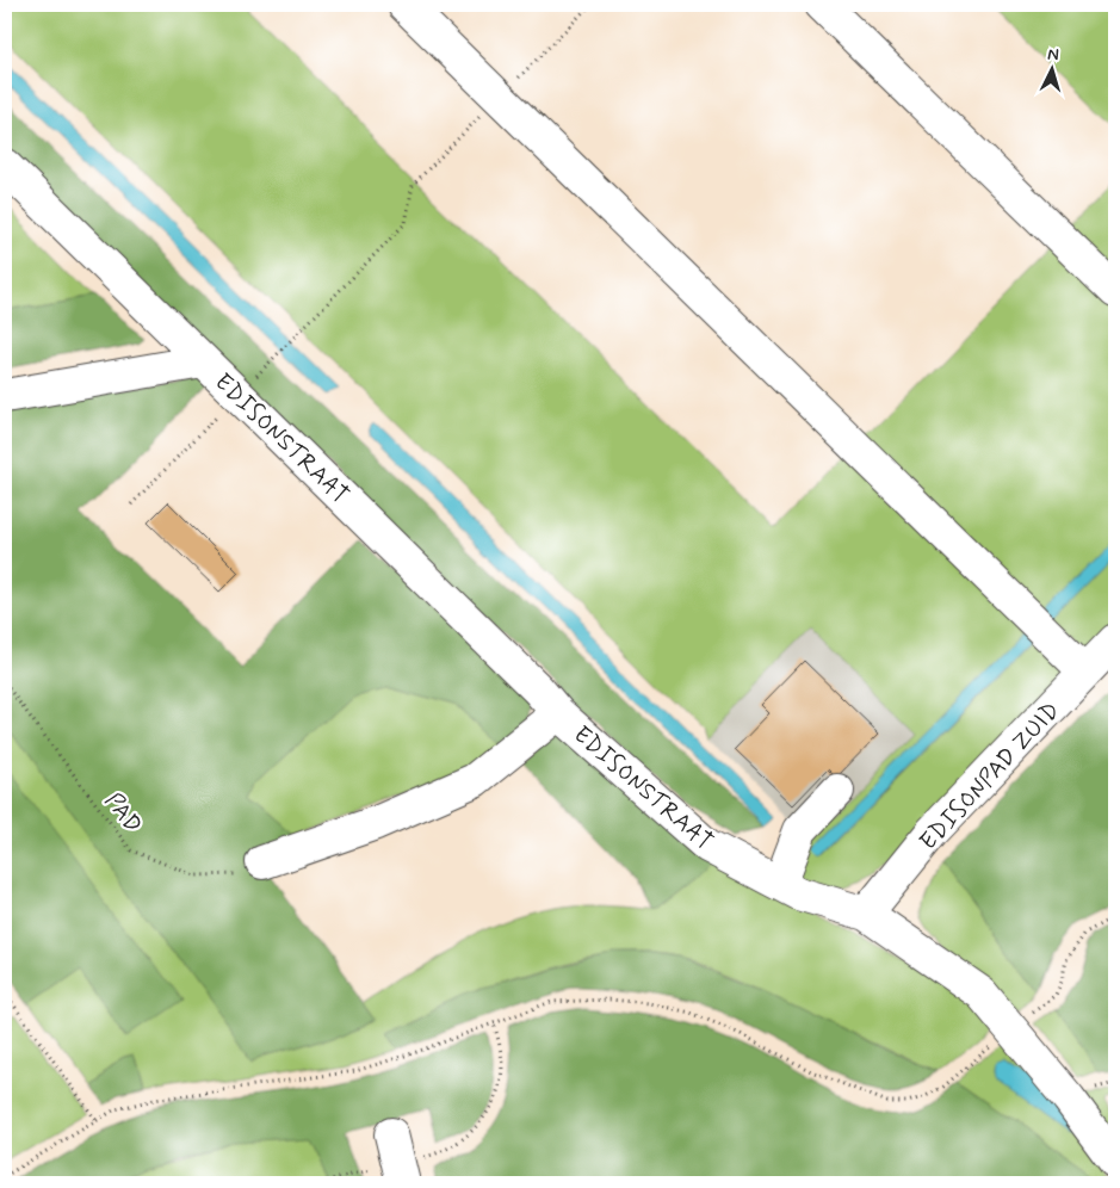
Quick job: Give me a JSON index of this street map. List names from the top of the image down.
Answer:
{
  "streets": {
    "lane": ["EDISONSTRAAT", "EDISONPAD ZUID"],
    "path": ["PAD"]
  },
  "crossings": [
    ["EDISONSTRAAT", "EDISONPAD ZUID"],
    ["EDISONSTRAAT", "PAD"]
  ],
  "north": "top"
}
